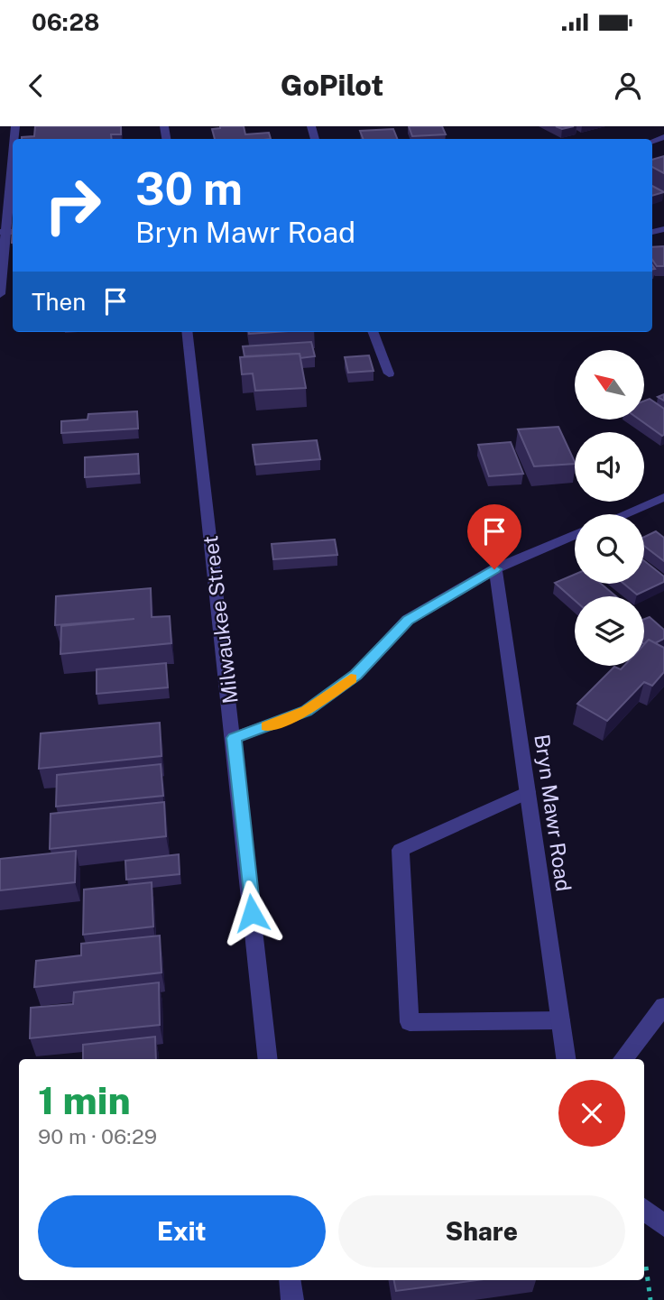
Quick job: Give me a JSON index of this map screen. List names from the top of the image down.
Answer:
{
  "streets": {
    "street": ["Milwaukee Street", "Bryn Mawr Road"]
  },
  "north": "top left",
  "page": {
    "status": "06:28",
    "header": "GoPilot",
    "turn": ["30 m", "Bryn Mawr Road"],
    "then": "Then",
    "heading": ["1 min", "90 m · 06:29"],
    "buttons": ["Exit", "Share"]
  }
}
